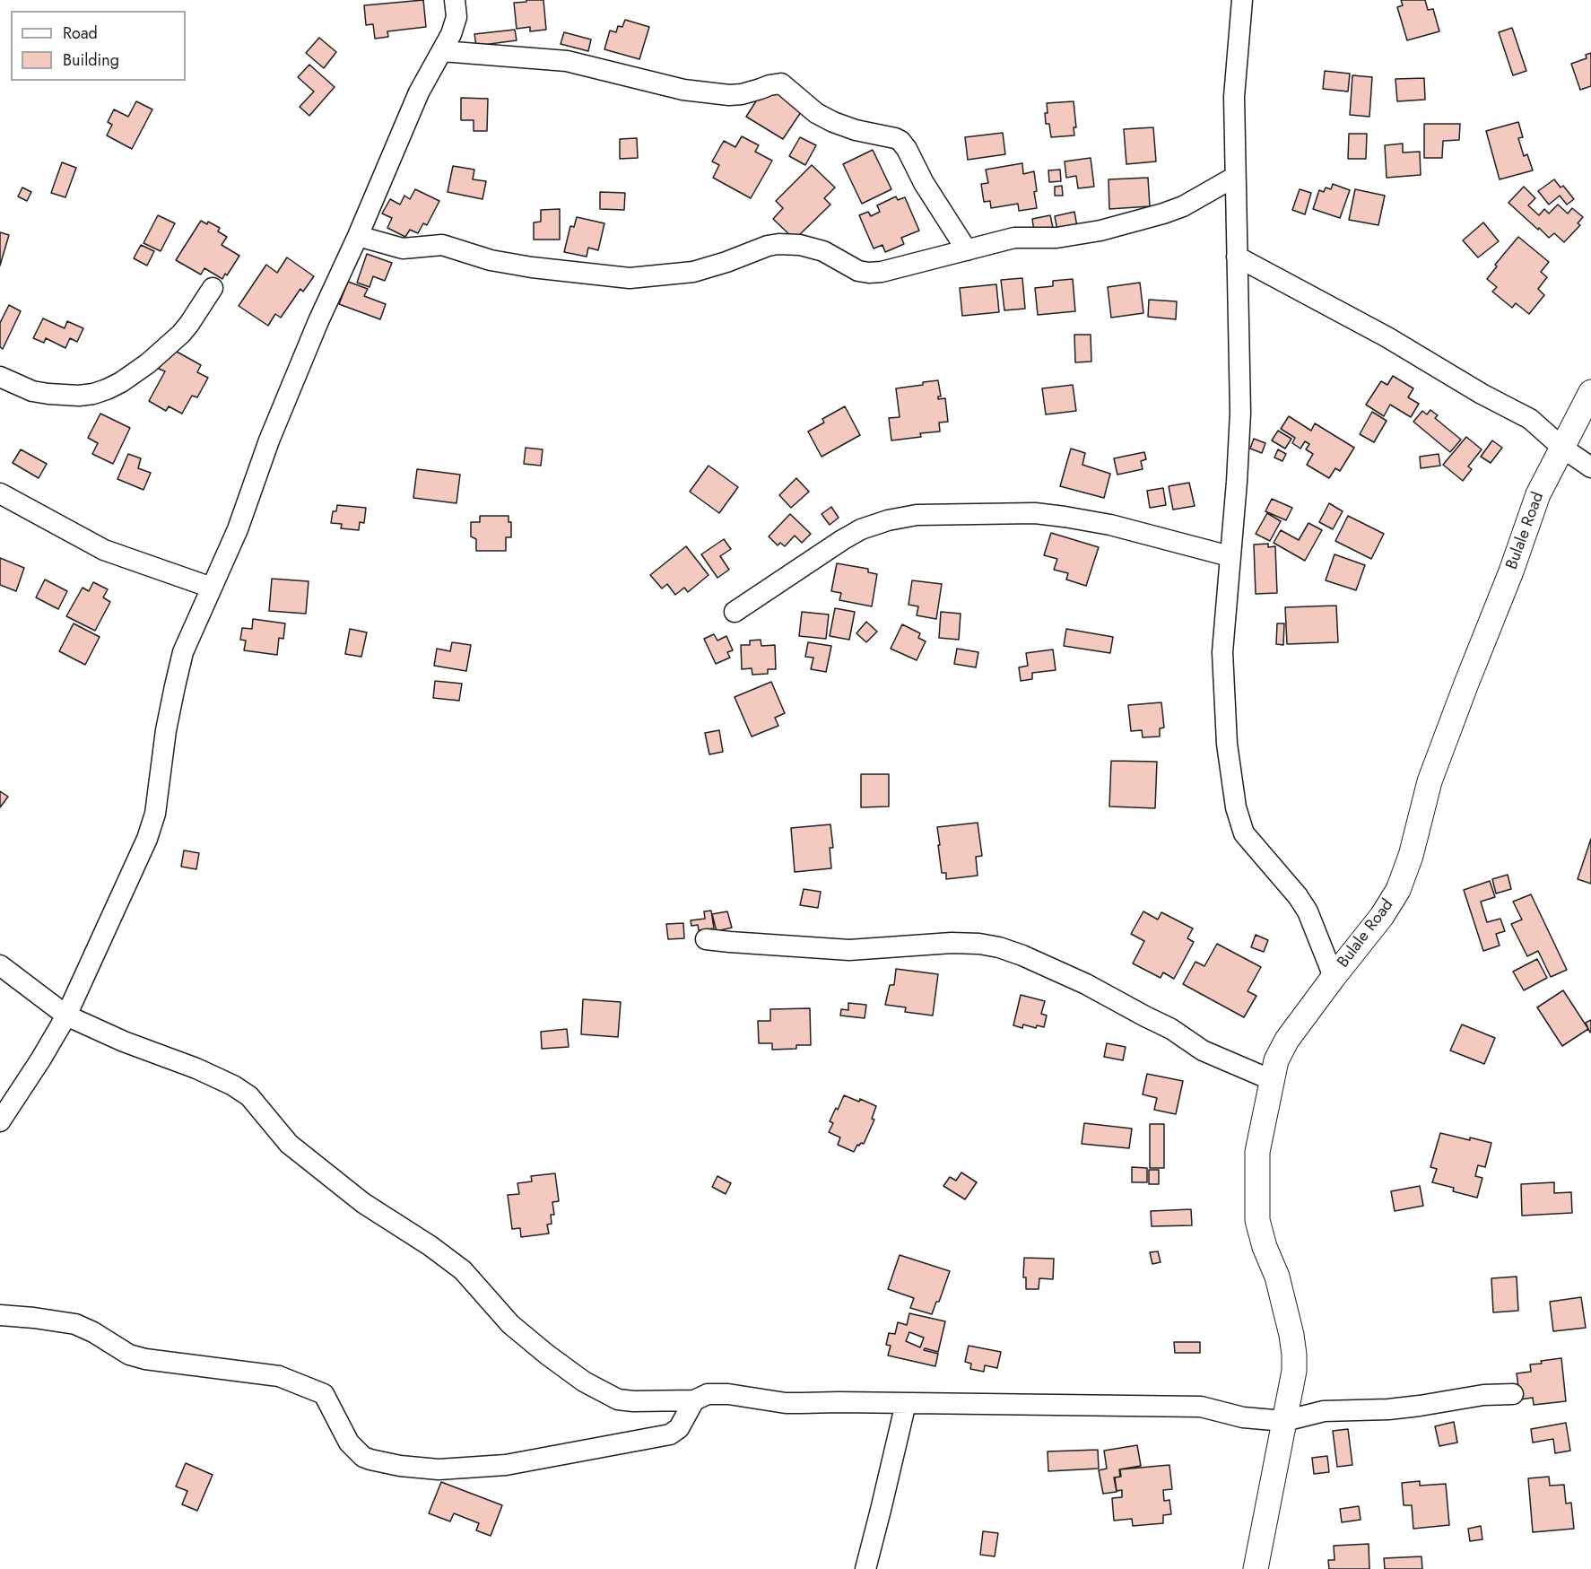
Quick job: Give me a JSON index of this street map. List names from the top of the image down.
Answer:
{
  "streets": {
    "street": ["Bulale Road"]
  },
  "legend": ["Road", "Building"]
}
